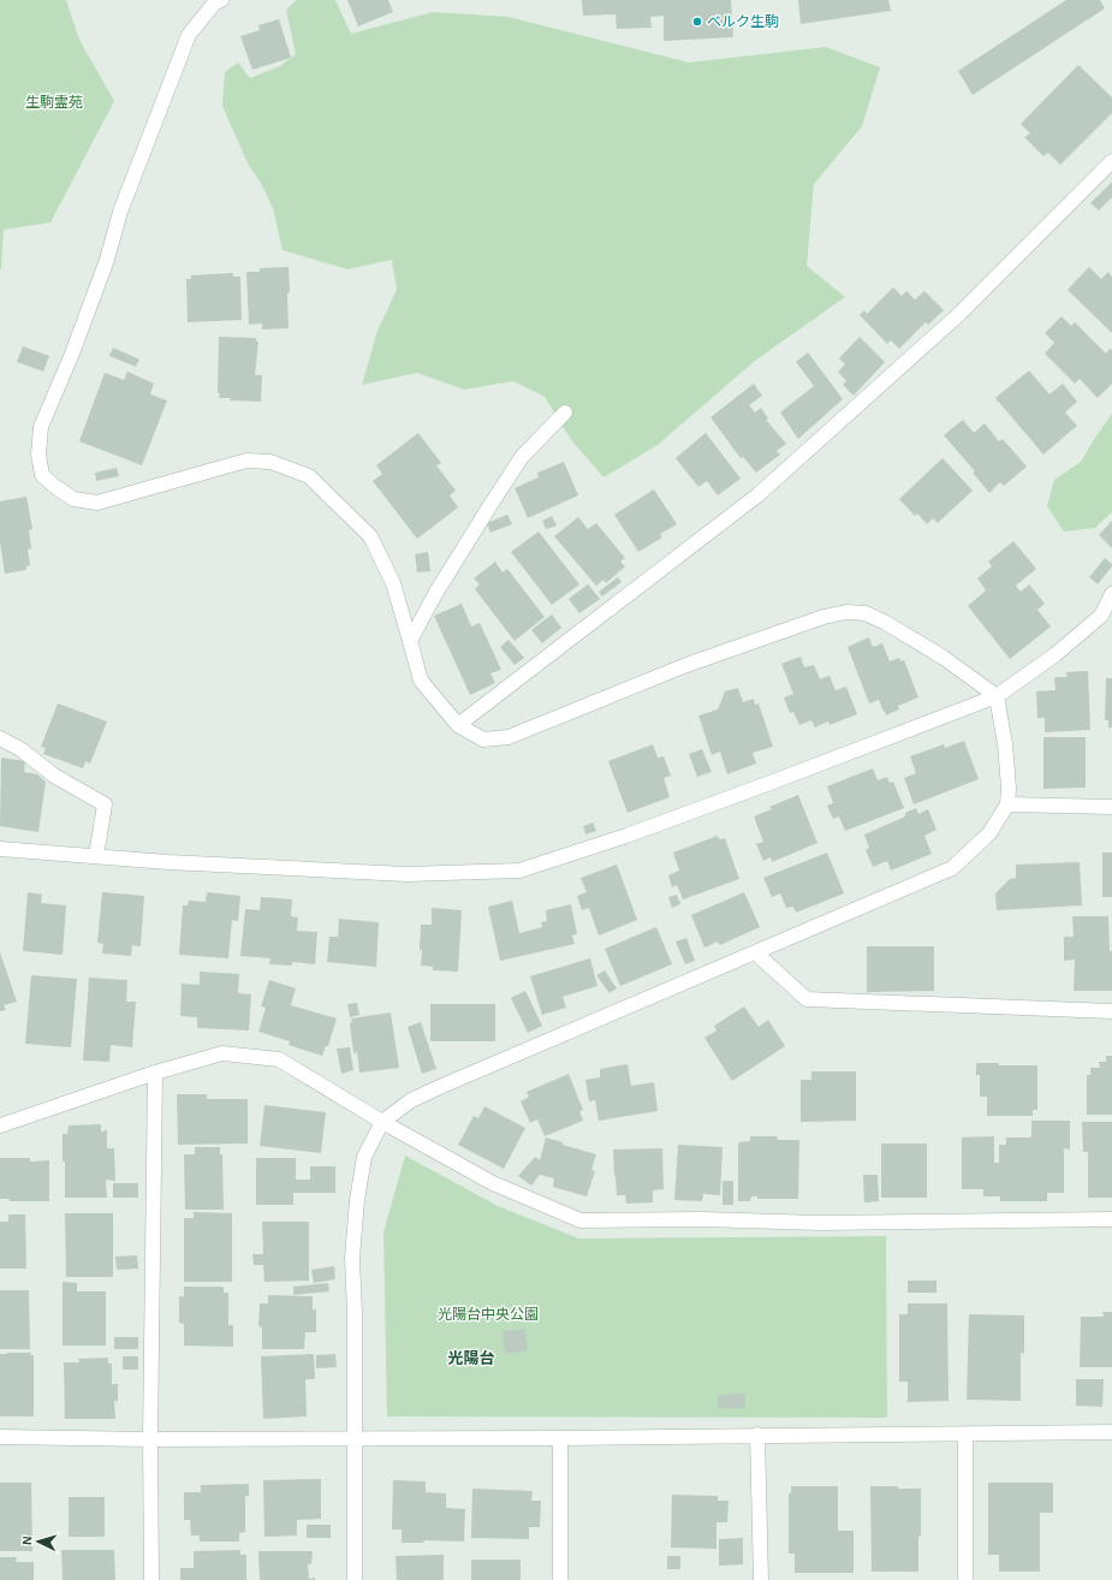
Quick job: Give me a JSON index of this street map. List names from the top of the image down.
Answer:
{
  "districts": ["光陽台"],
  "parks": ["生駒霊苑", "光陽台中央公園"],
  "places": ["ベルク生駒"],
  "north": "left"
}
